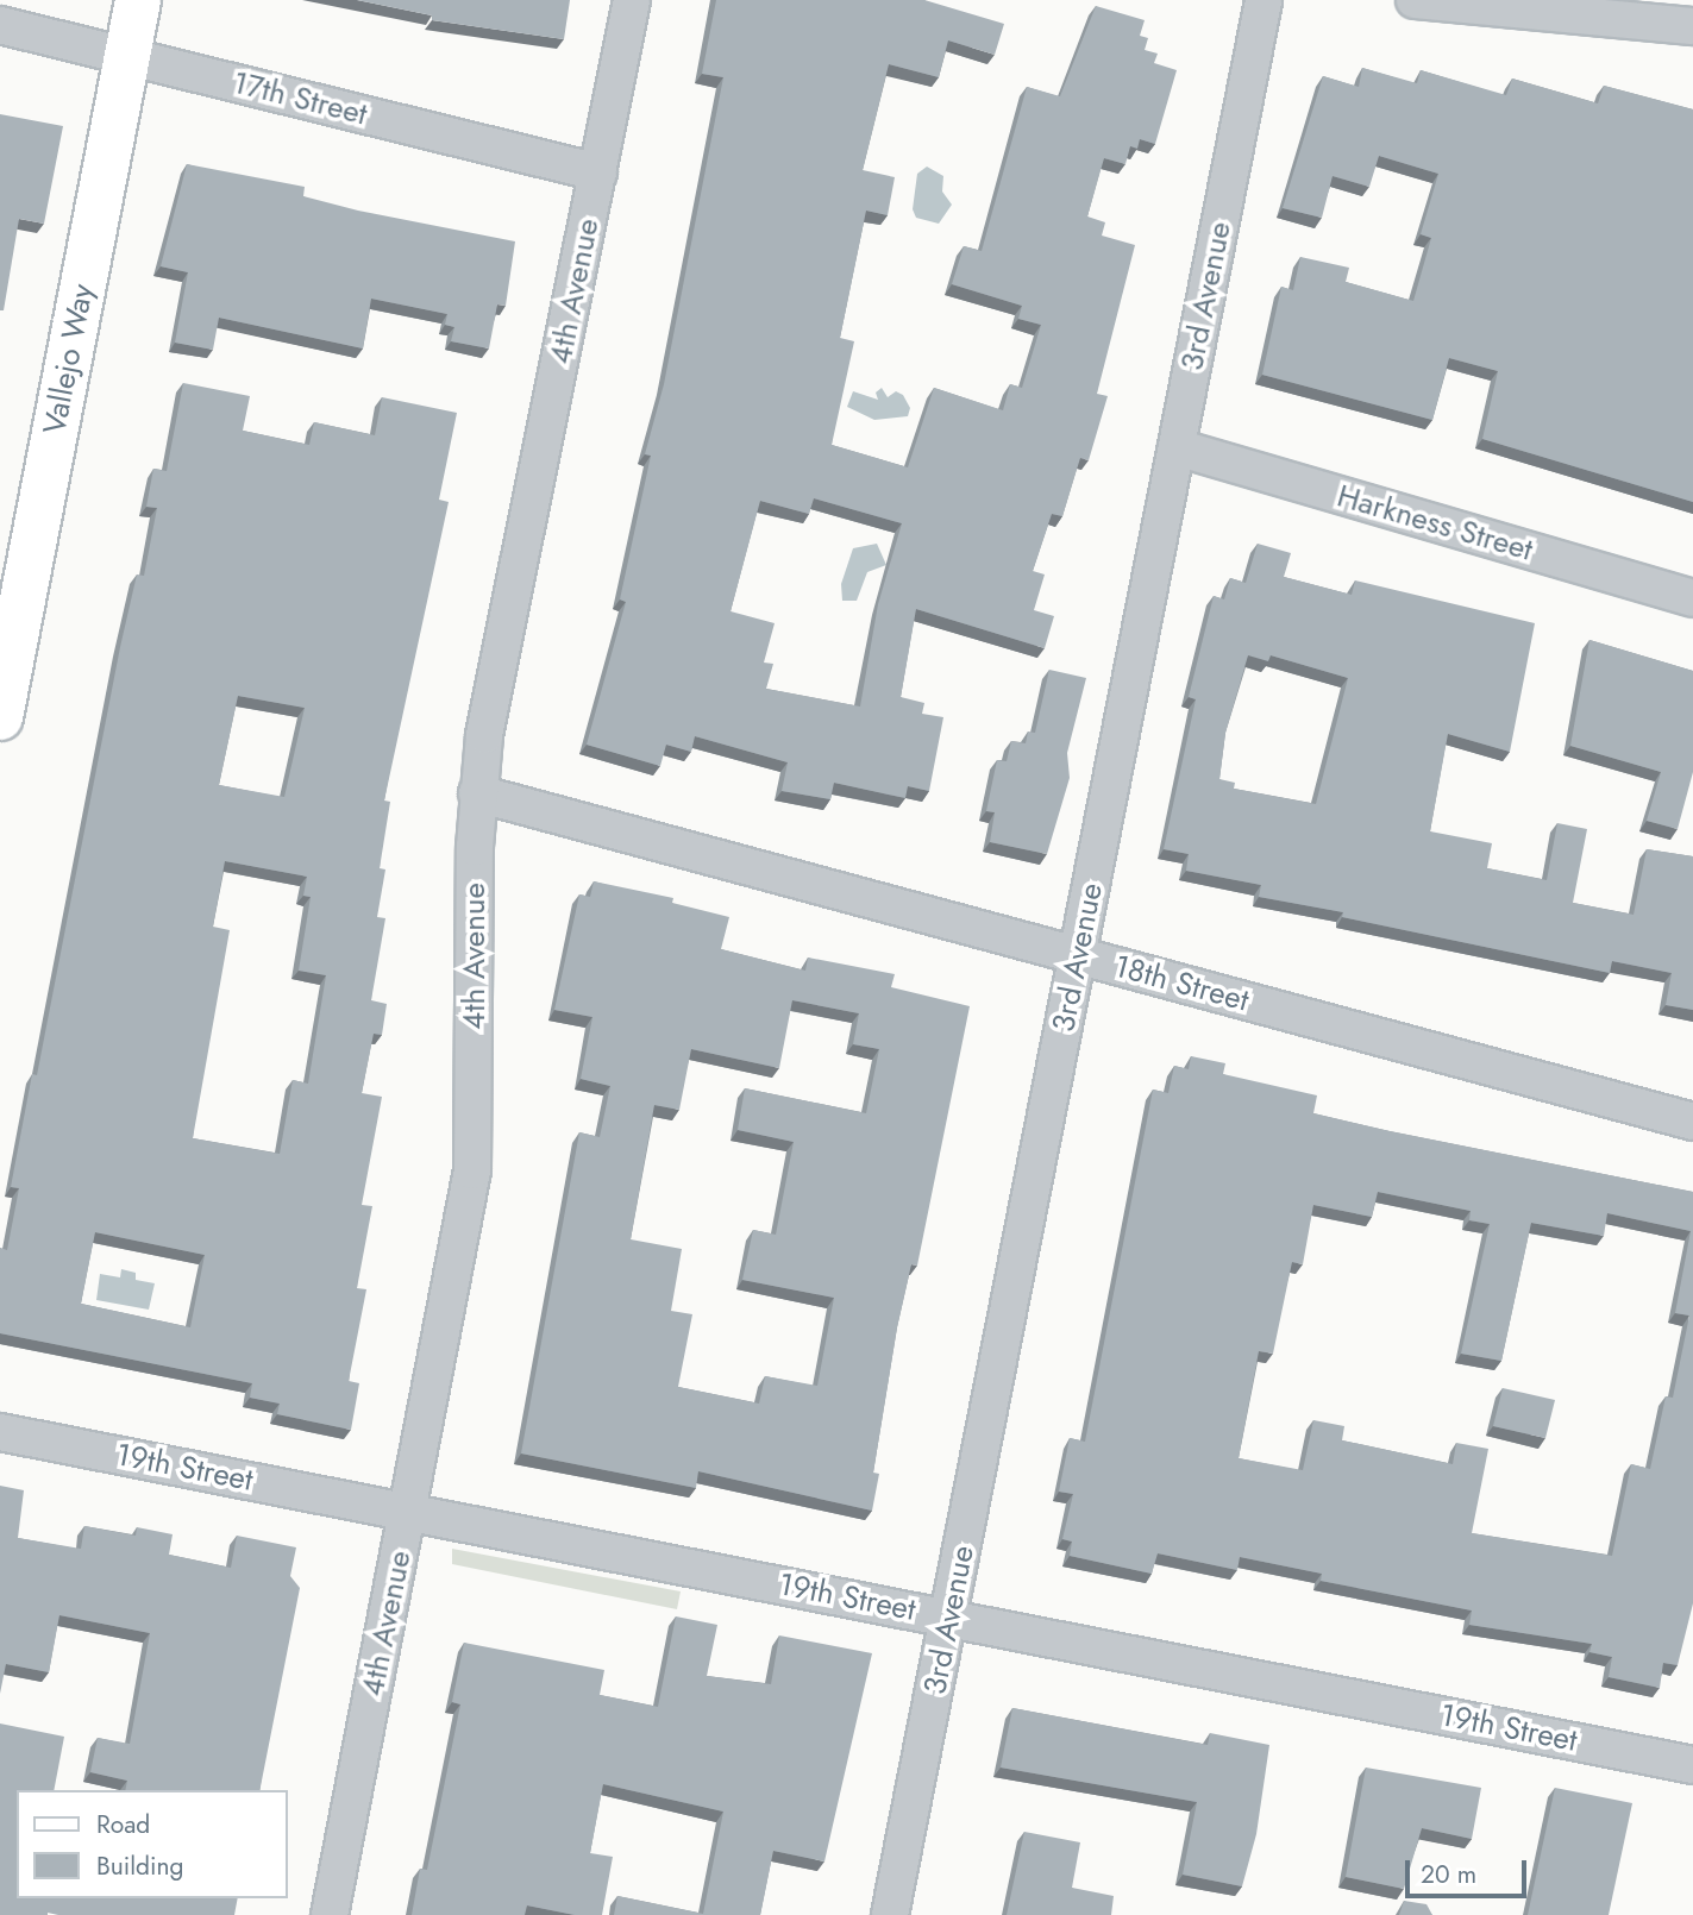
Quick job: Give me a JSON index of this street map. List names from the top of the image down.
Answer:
{
  "streets": {
    "street": [
      "17th Street",
      "4th Avenue",
      "3rd Avenue",
      "Vallejo Way",
      "Harkness Street",
      "18th Street",
      "19th Street"
    ]
  },
  "crossings": [
    ["17th Street", "4th Avenue"],
    ["17th Street", "Vallejo Way"],
    ["4th Avenue", "18th Street"],
    ["4th Avenue", "19th Street"],
    ["3rd Avenue", "Harkness Street"],
    ["3rd Avenue", "18th Street"],
    ["3rd Avenue", "19th Street"]
  ],
  "legend": ["Road", "Building"],
  "scale_bar": "20 m"
}
